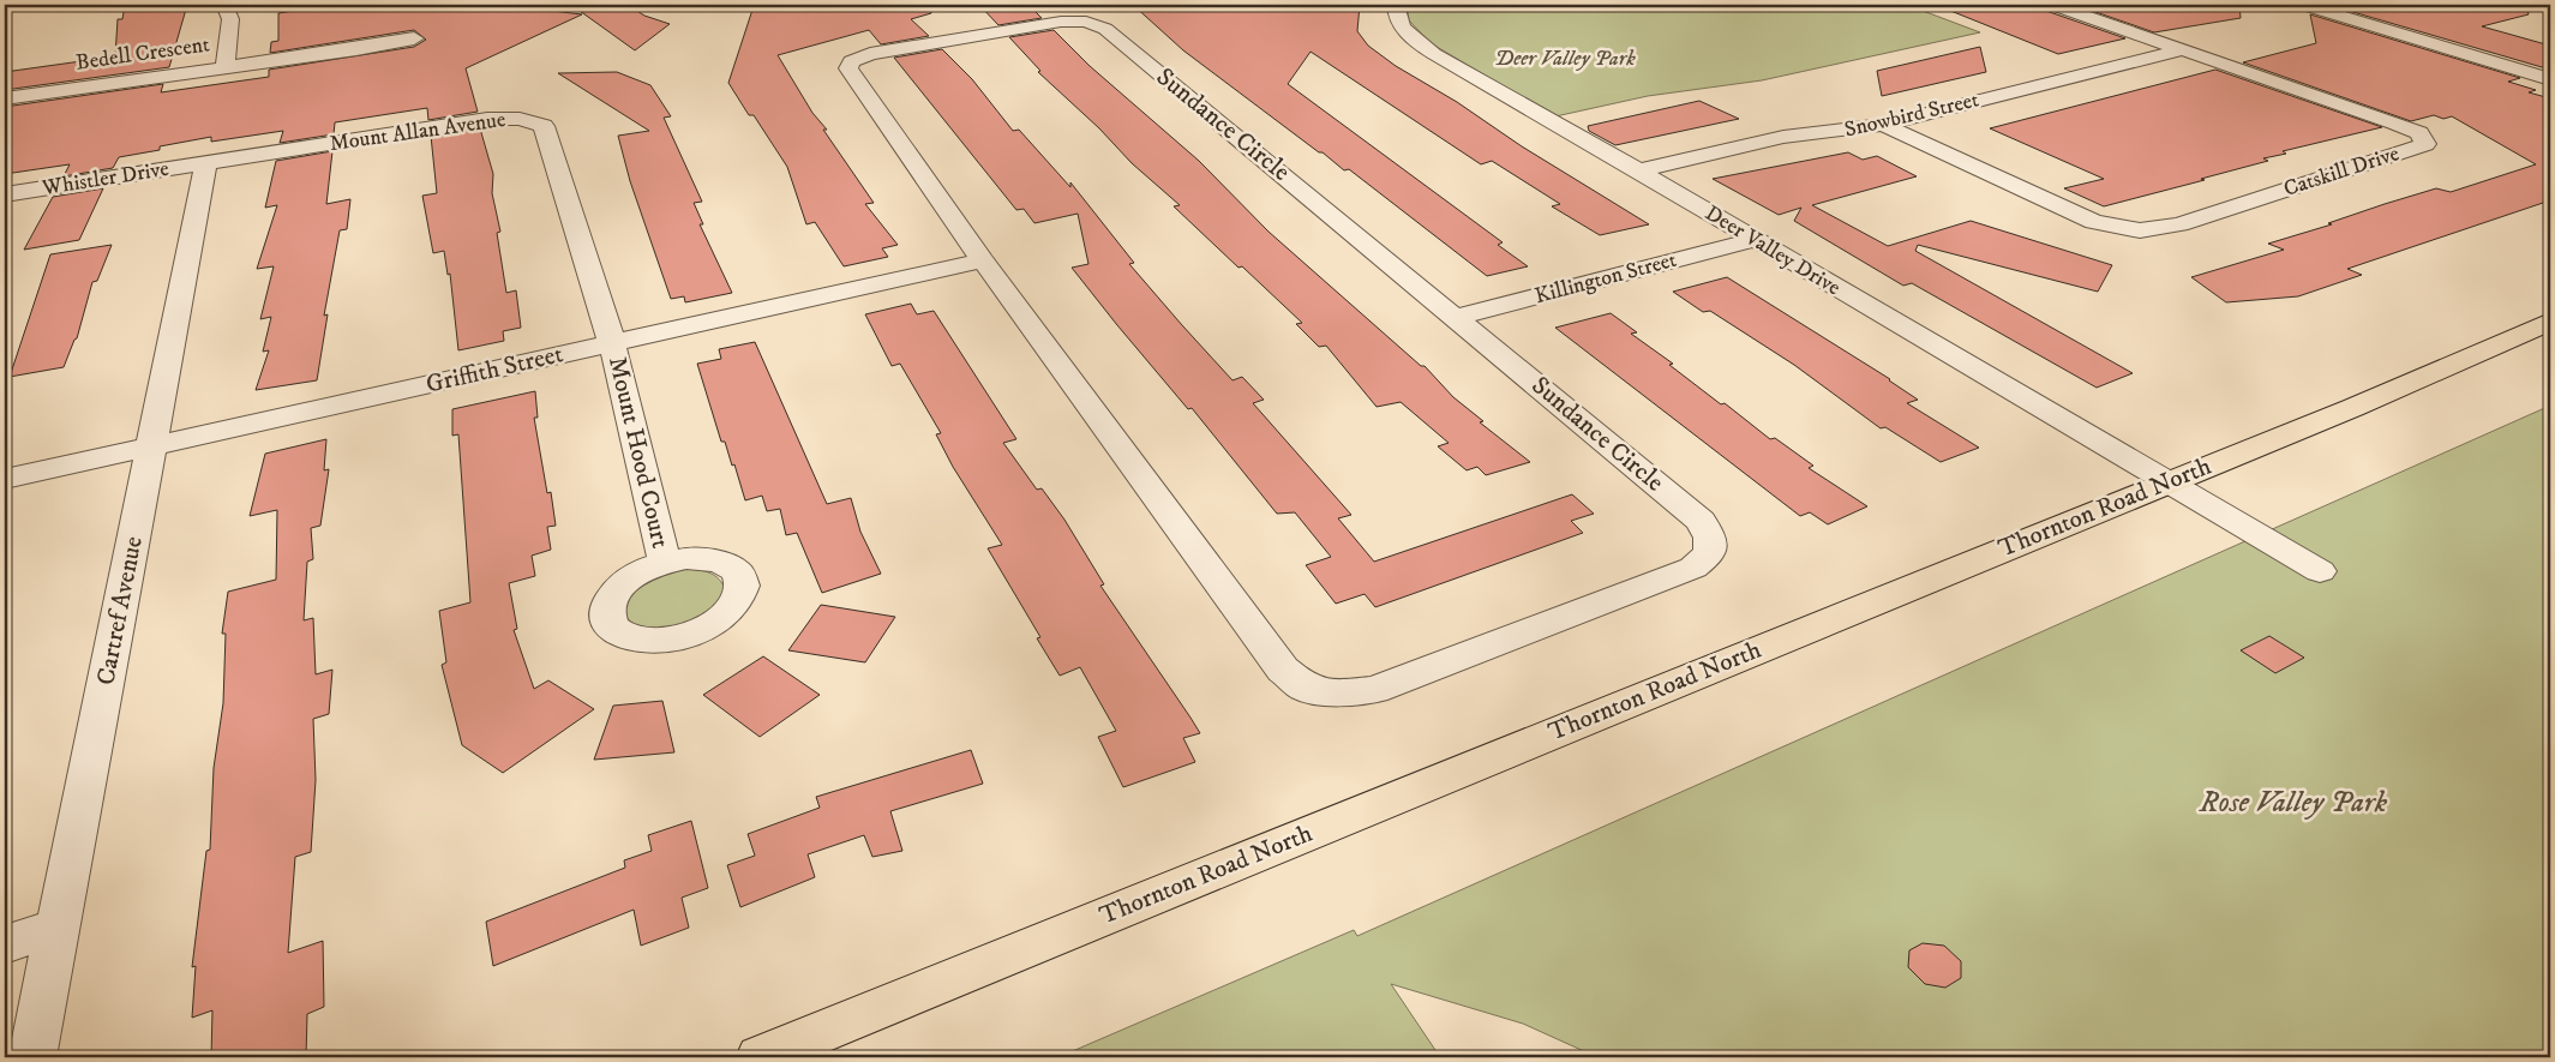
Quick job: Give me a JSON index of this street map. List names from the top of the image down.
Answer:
{
  "streets": {
    "main road": ["Thornton Road North"],
    "street": [
      "Bedell Crescent",
      "Snowbird Street",
      "Sundance Circle",
      "Mount Allan Avenue",
      "Catskill Drive",
      "Whistler Drive",
      "Deer Valley Drive",
      "Killington Street",
      "Griffith Street",
      "Mount Hood Court",
      "Cartref Avenue"
    ]
  },
  "crossings": [
    ["Snowbird Street", "Catskill Drive"],
    ["Snowbird Street", "Deer Valley Drive"],
    ["Sundance Circle", "Killington Street"],
    ["Sundance Circle", "Griffith Street"],
    ["Mount Allan Avenue", "Whistler Drive"],
    ["Mount Allan Avenue", "Griffith Street"],
    ["Mount Allan Avenue", "Mount Hood Court"],
    ["Mount Allan Avenue", "Cartref Avenue"],
    ["Whistler Drive", "Cartref Avenue"],
    ["Deer Valley Drive", "Killington Street"],
    ["Deer Valley Drive", "Thornton Road North"],
    ["Griffith Street", "Mount Hood Court"],
    ["Griffith Street", "Cartref Avenue"]
  ],
  "parks": ["Deer Valley Park", "Rose Valley Park"]
}
